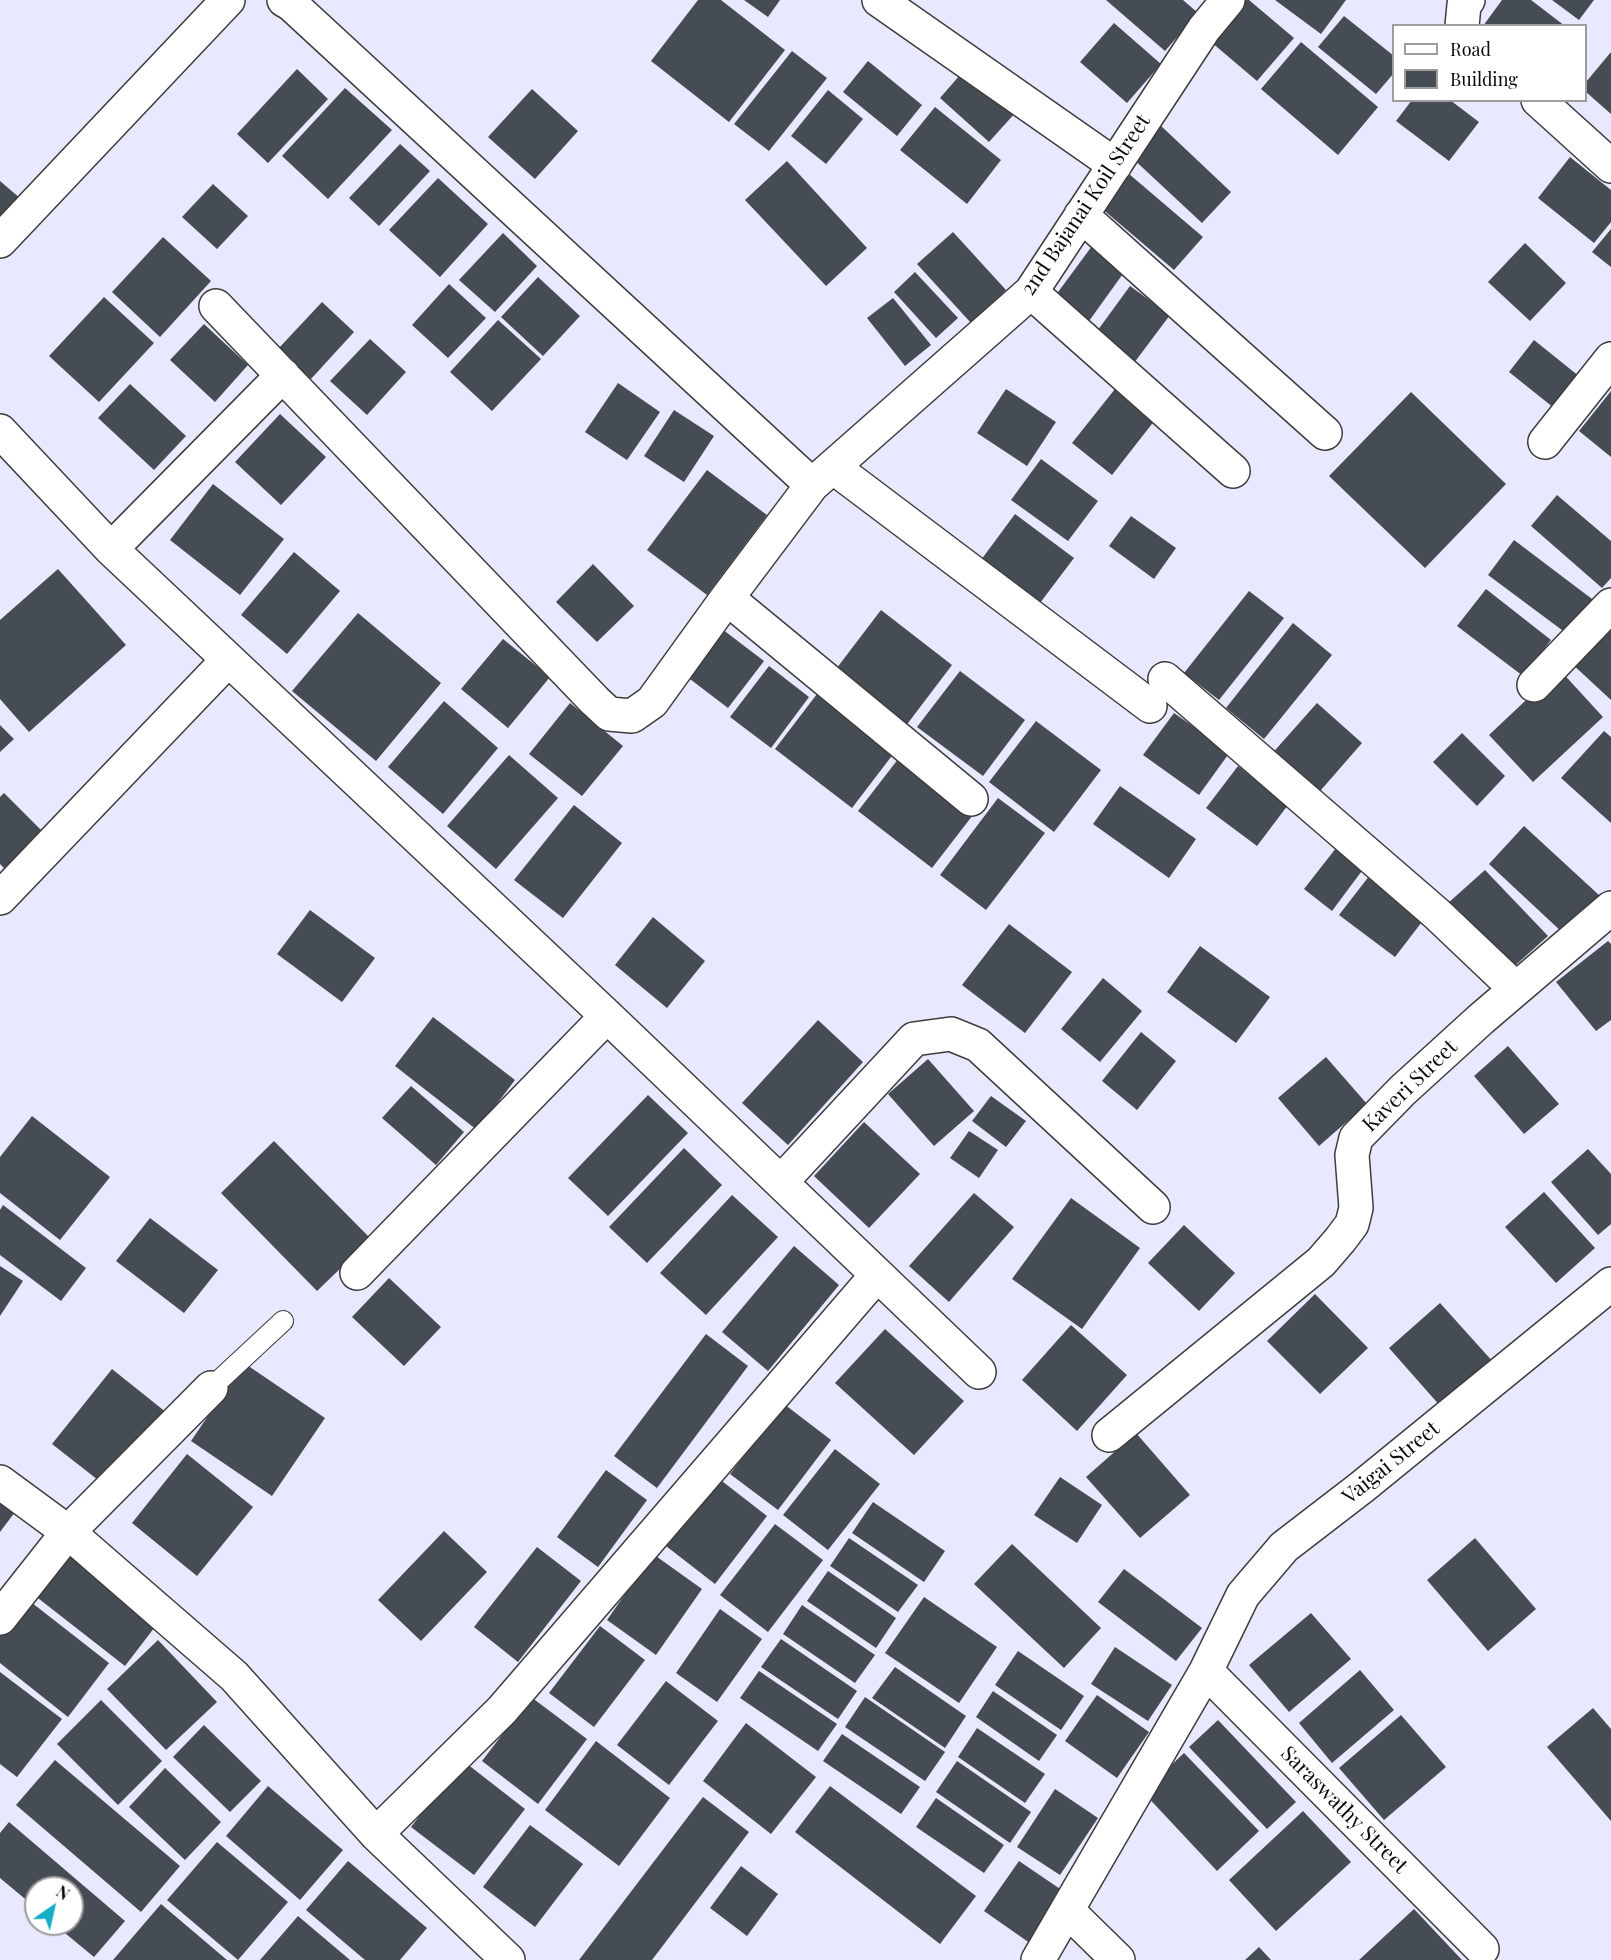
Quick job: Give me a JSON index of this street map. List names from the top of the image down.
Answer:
{
  "streets": {
    "street": [
      "2nd Bajanai Koil Street",
      "Kaveri Street",
      "Vaigai Street",
      "Saraswathy Street"
    ]
  },
  "crossings": [
    ["Vaigai Street", "Saraswathy Street"]
  ],
  "legend": ["Road", "Building"],
  "north": "top right"
}
